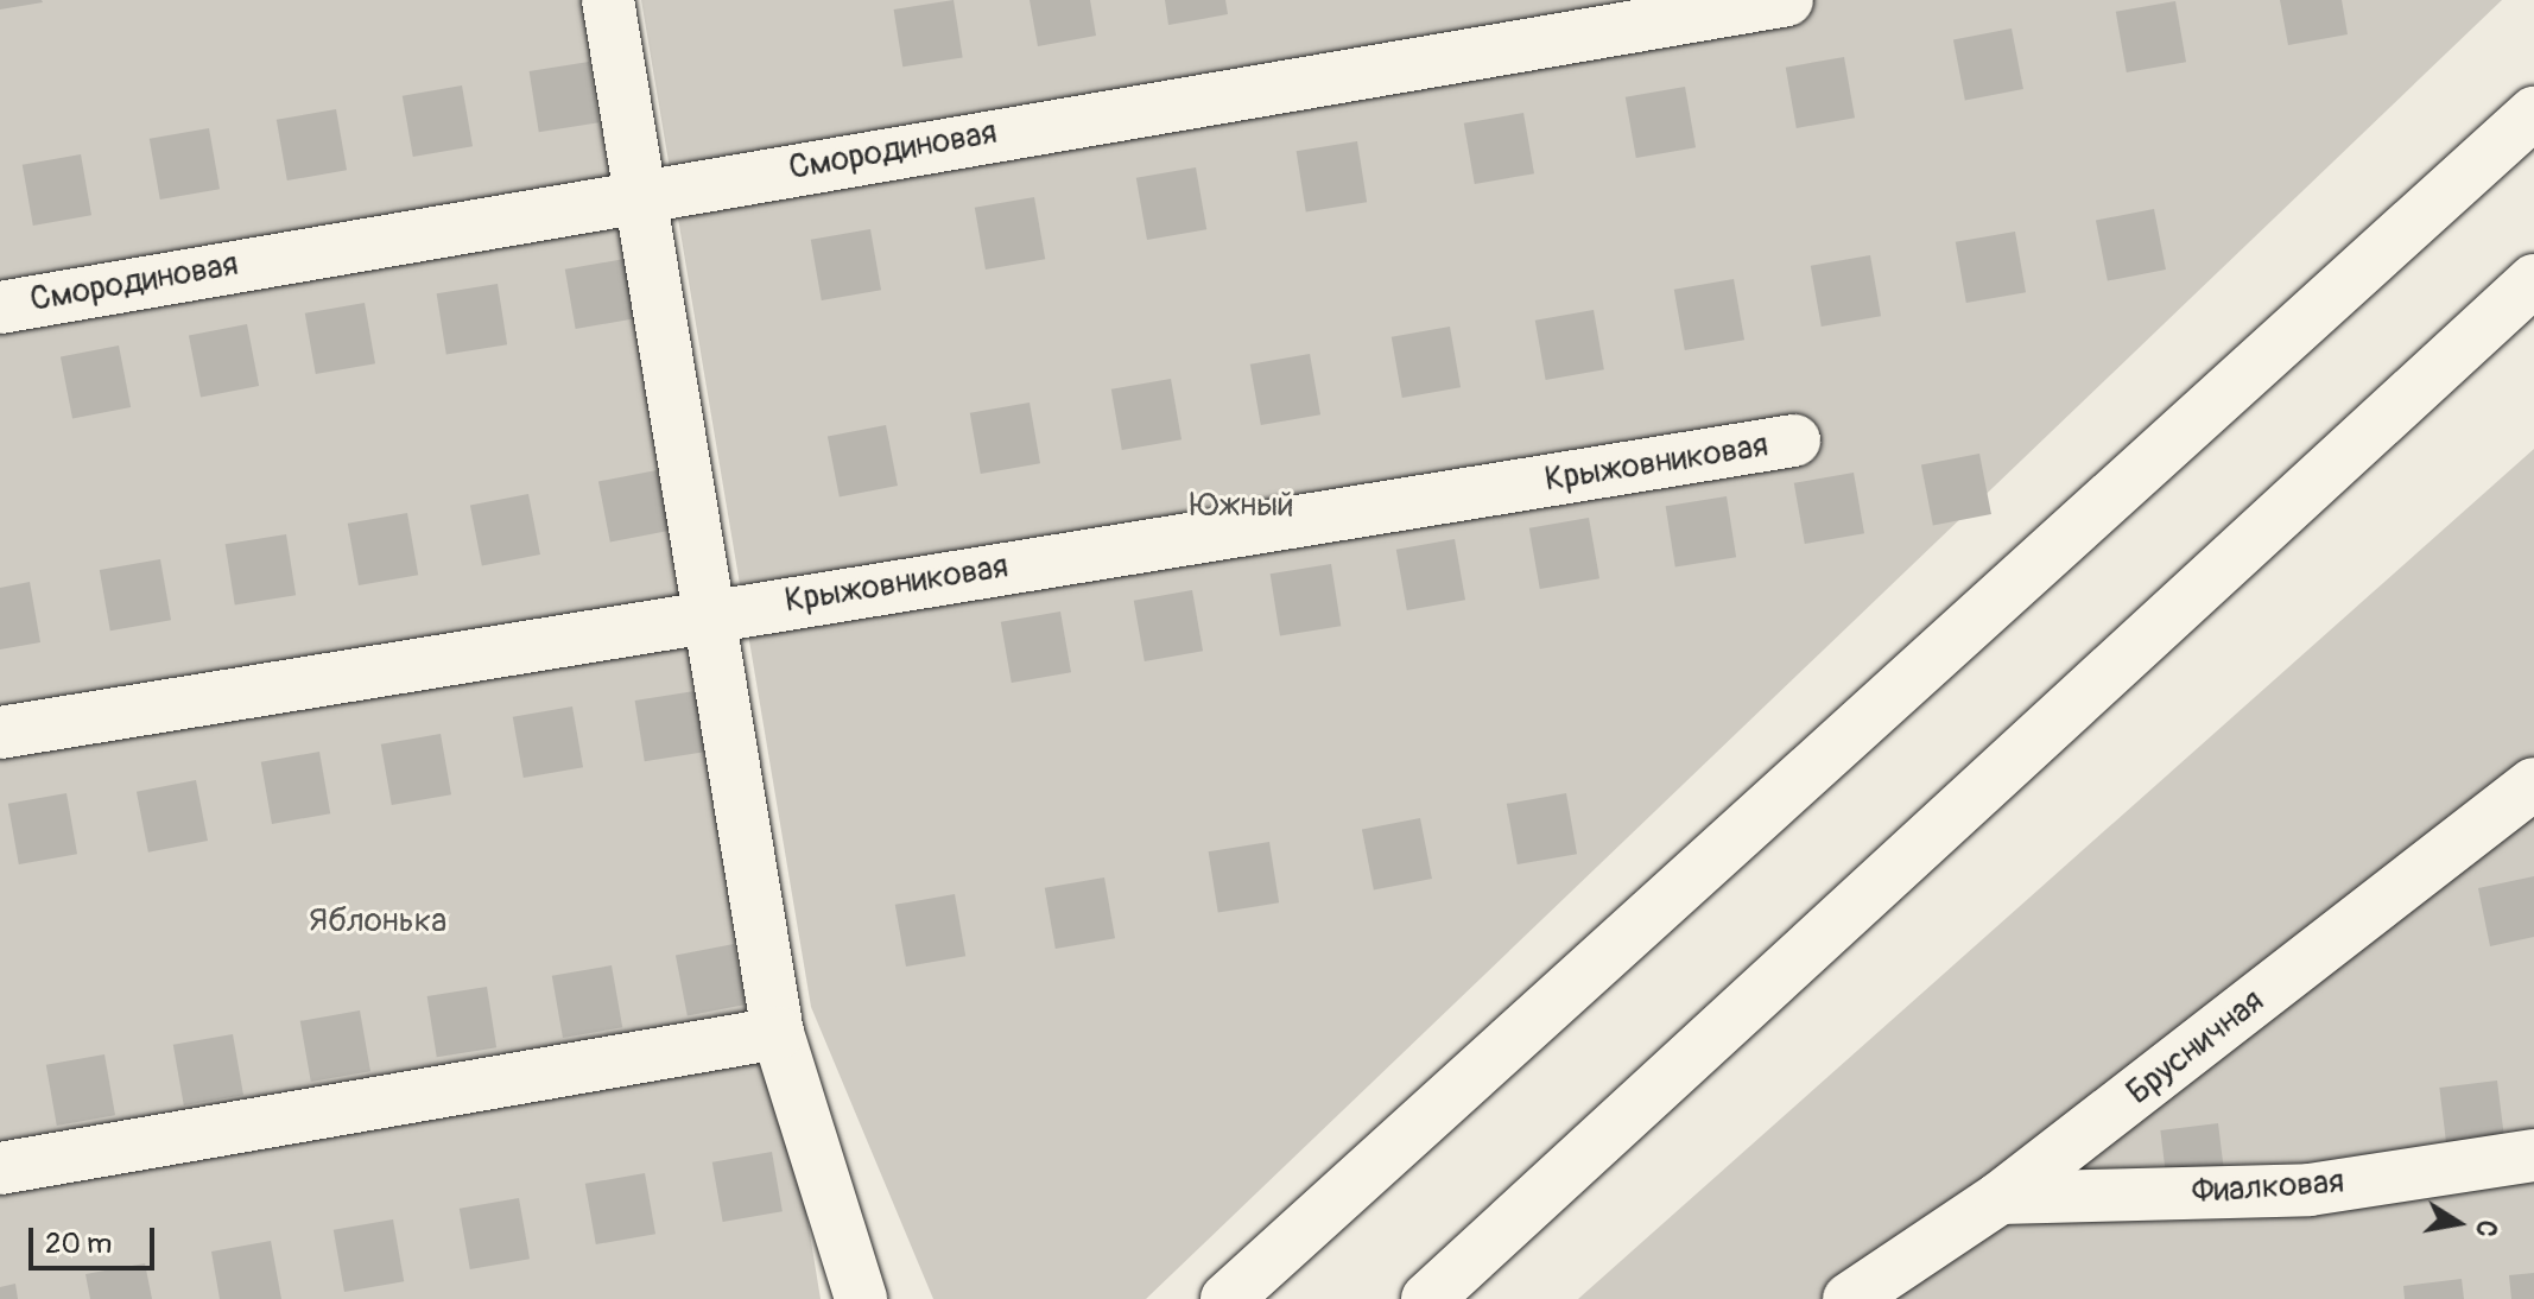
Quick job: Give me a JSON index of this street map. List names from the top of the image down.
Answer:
{
  "streets": {
    "street": [
      "Смородиновая",
      "Крыжовниковая",
      "Брусничная",
      "Фиалковая"
    ]
  },
  "crossings": [
    ["Брусничная", "Фиалковая"]
  ],
  "parks": ["Южный", "Яблонька"],
  "scale_bar": "20 m",
  "north": "right"
}
